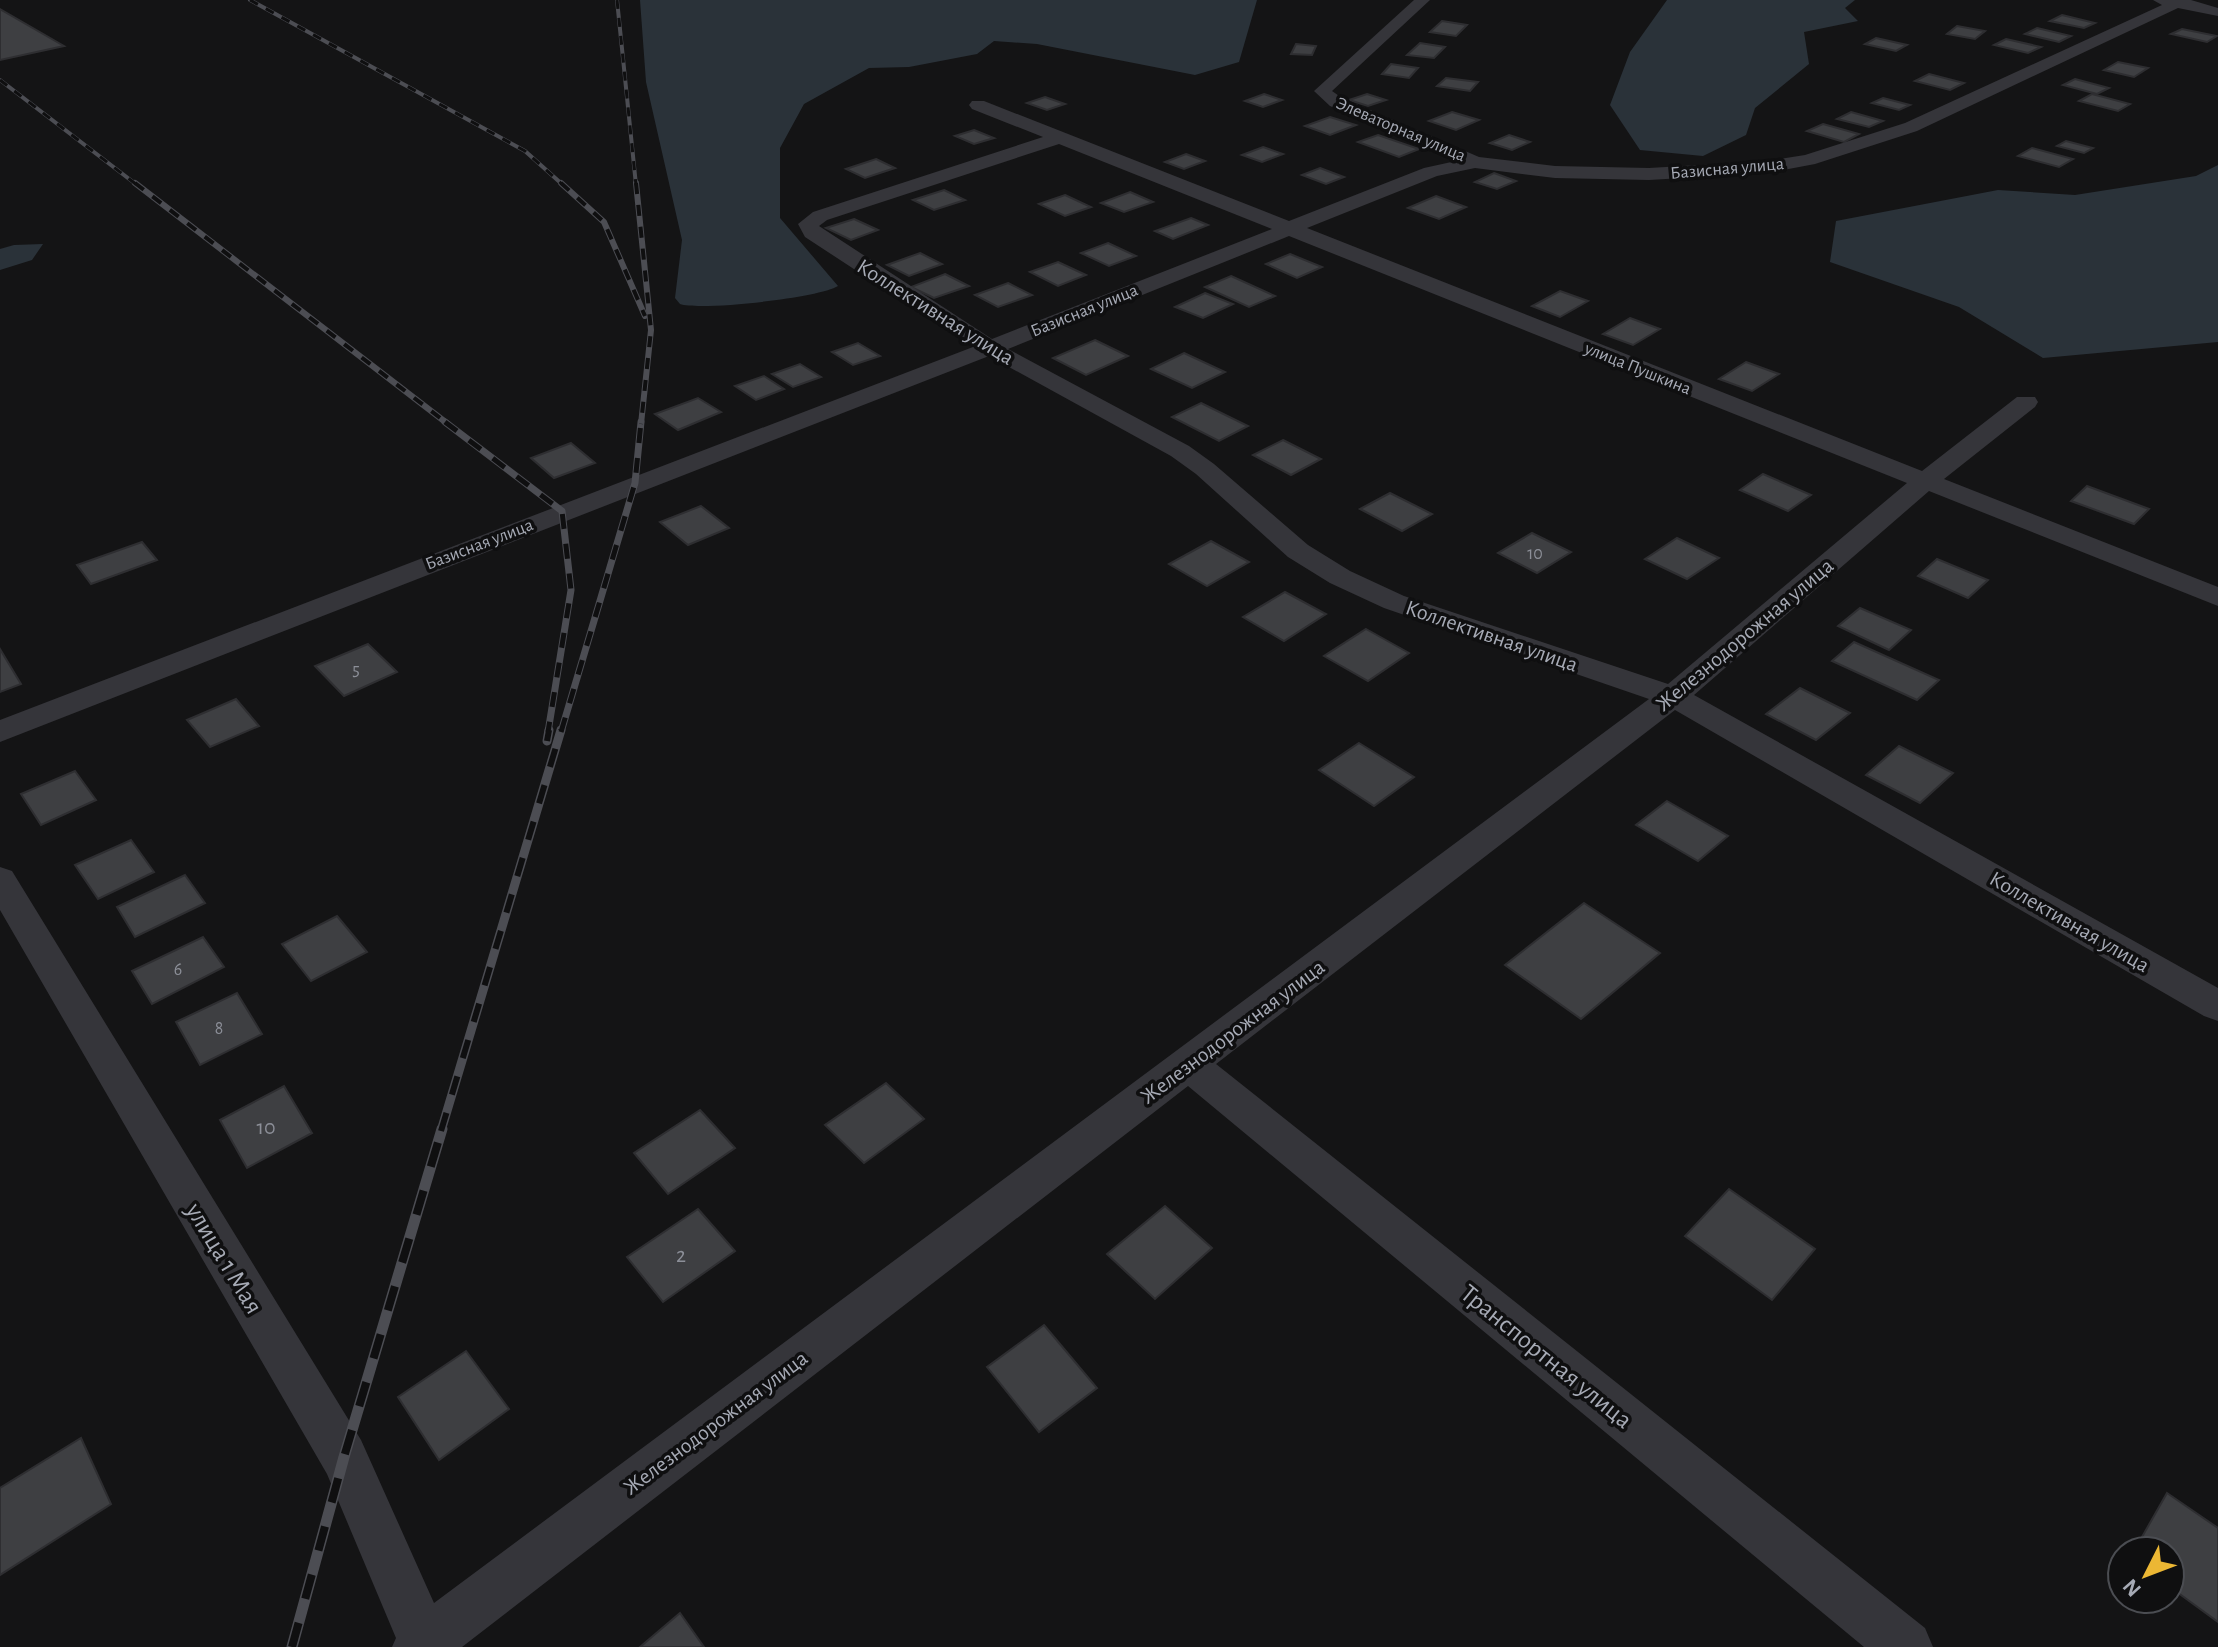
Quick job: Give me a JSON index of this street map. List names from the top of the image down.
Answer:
{
  "streets": {
    "street": [
      "Элеваторная улица",
      "Базисная улица",
      "Коллективная улица",
      "улица Пушкина",
      "Железнодорожная улица",
      "улица 1 Мая",
      "Транспортная улица"
    ]
  },
  "crossings": [
    ["Элеваторная улица", "Базисная улица"],
    ["Базисная улица", "Коллективная улица"],
    ["Базисная улица", "улица Пушкина"],
    ["Коллективная улица", "улица Пушкина"],
    ["Коллективная улица", "Железнодорожная улица"],
    ["улица Пушкина", "Железнодорожная улица"],
    ["Железнодорожная улица", "улица 1 Мая"],
    ["Железнодорожная улица", "Транспортная улица"]
  ],
  "house_numbers": [
    "10",
    "5",
    "6",
    "8",
    "10",
    "2"
  ],
  "north": "bottom left"
}
